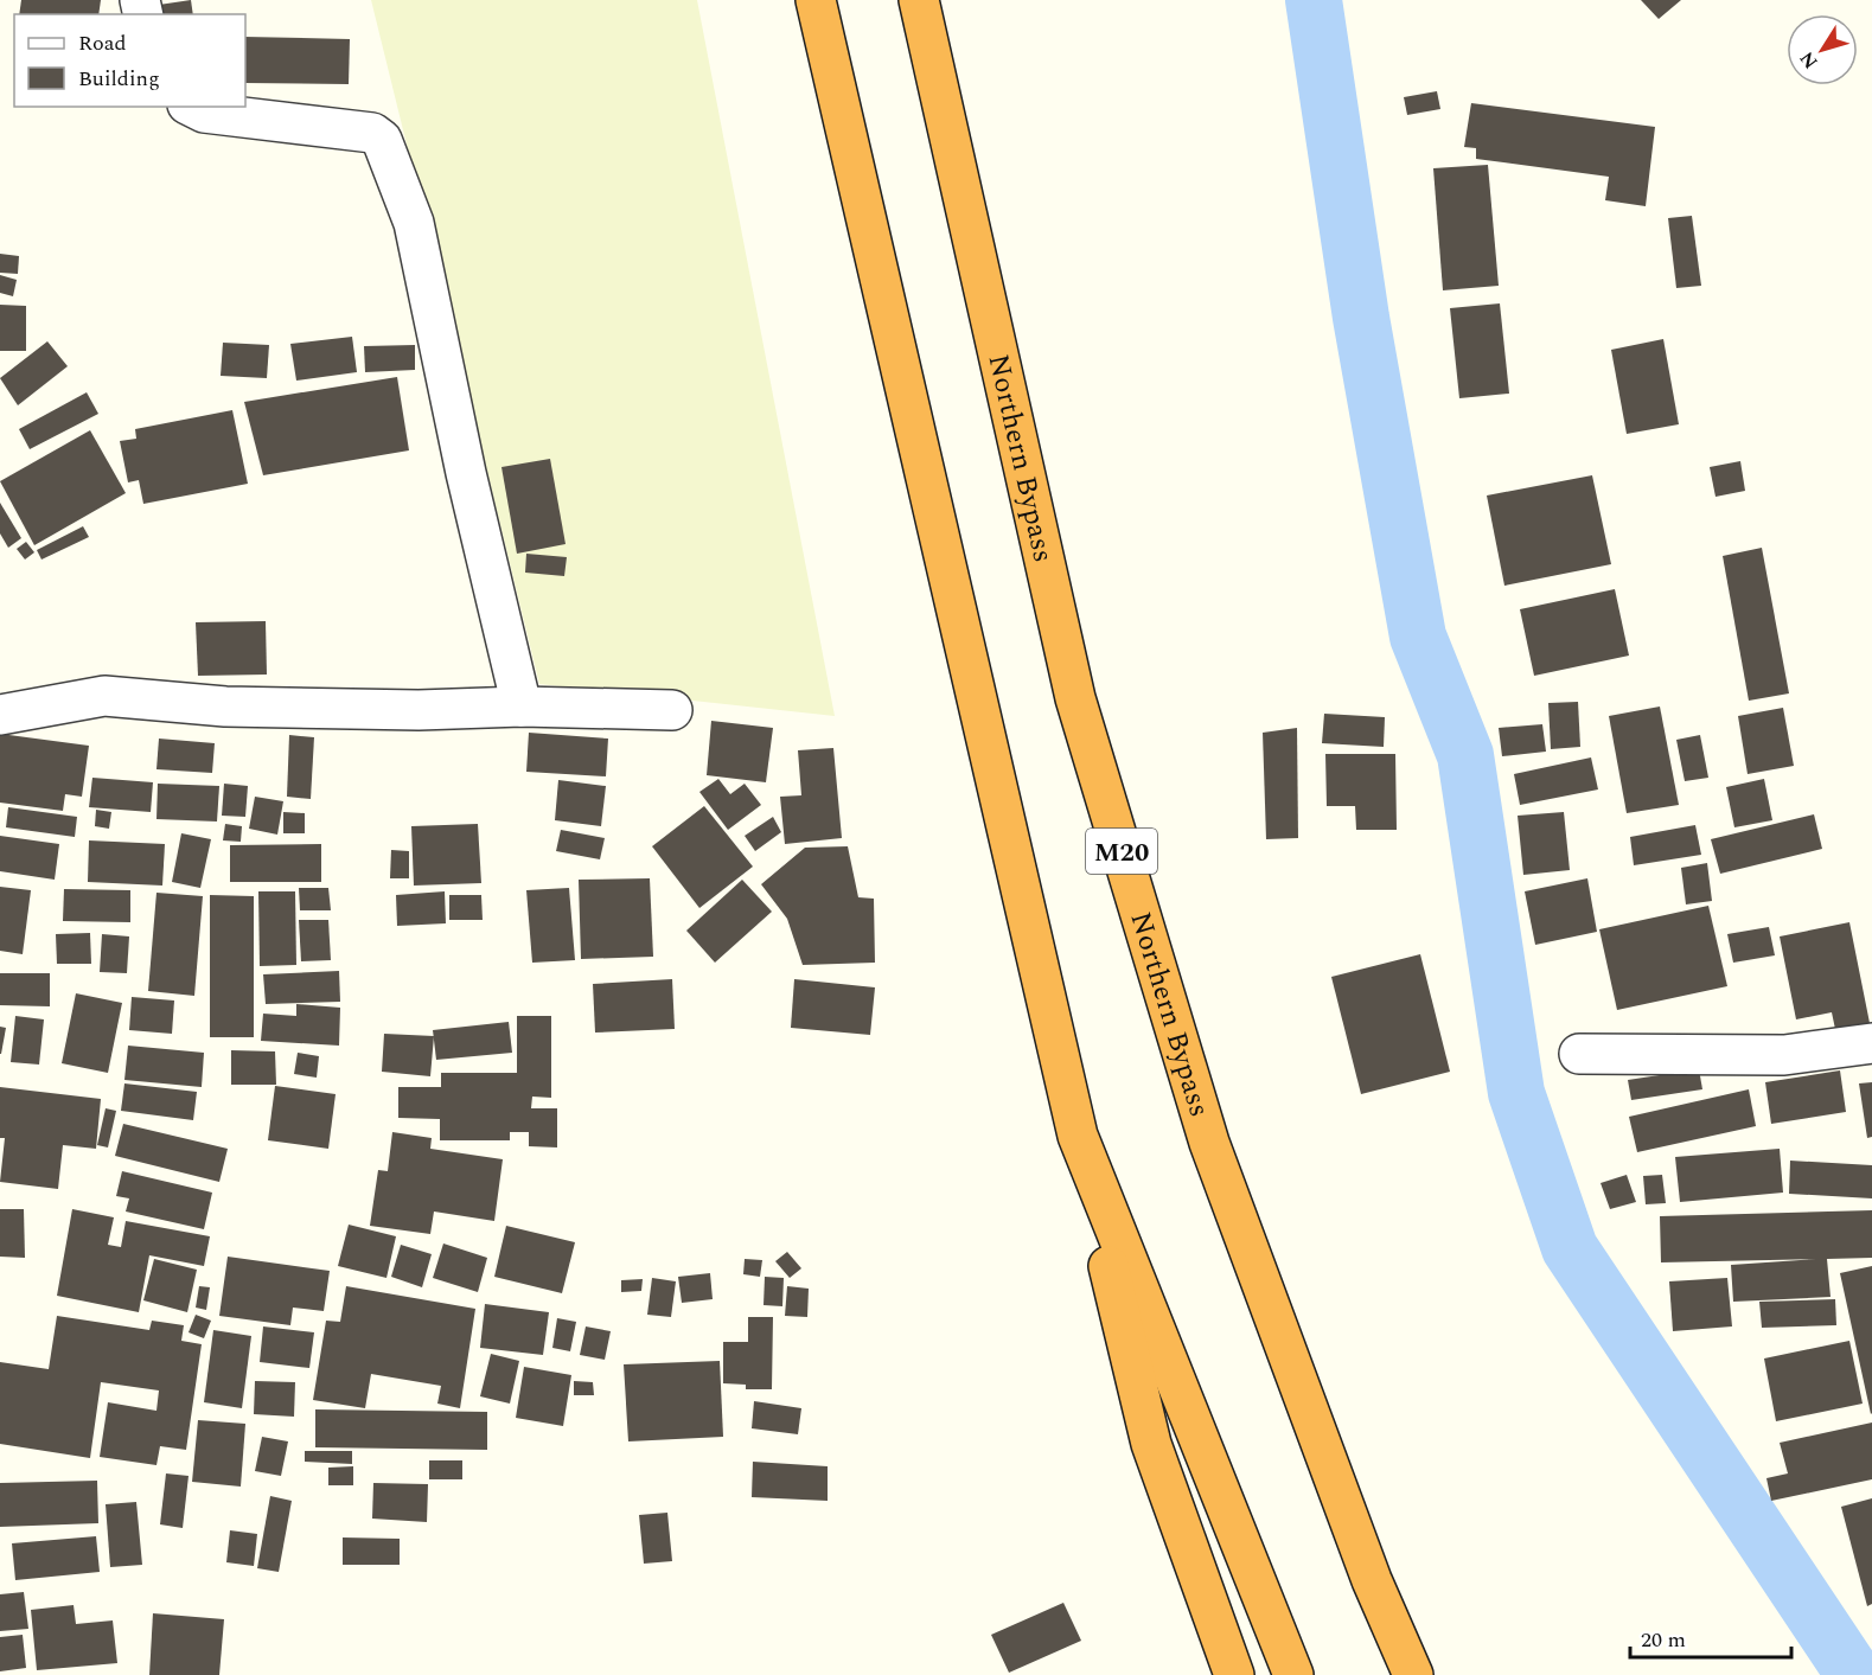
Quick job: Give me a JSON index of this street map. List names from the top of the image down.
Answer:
{
  "streets": {
    "highway": ["Northern Bypass", "M20"]
  },
  "legend": ["Road", "Building"],
  "scale_bar": "20 m",
  "north": "bottom left"
}
